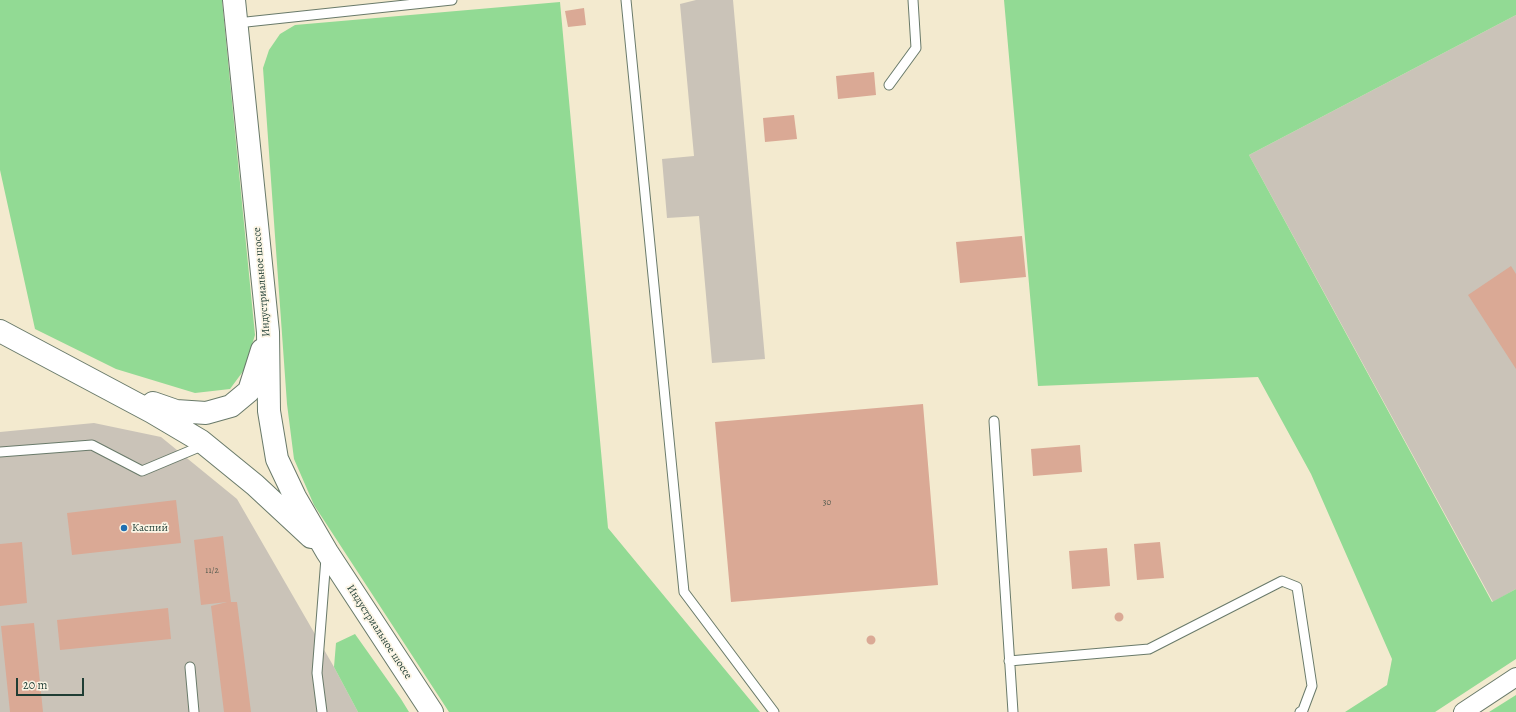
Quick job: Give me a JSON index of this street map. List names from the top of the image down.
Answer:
{
  "streets": {
    "main road": ["Индустриальное шоссе"]
  },
  "places": ["Каспий"],
  "house_numbers": ["30", "11/2"],
  "scale_bar": "20 m"
}
